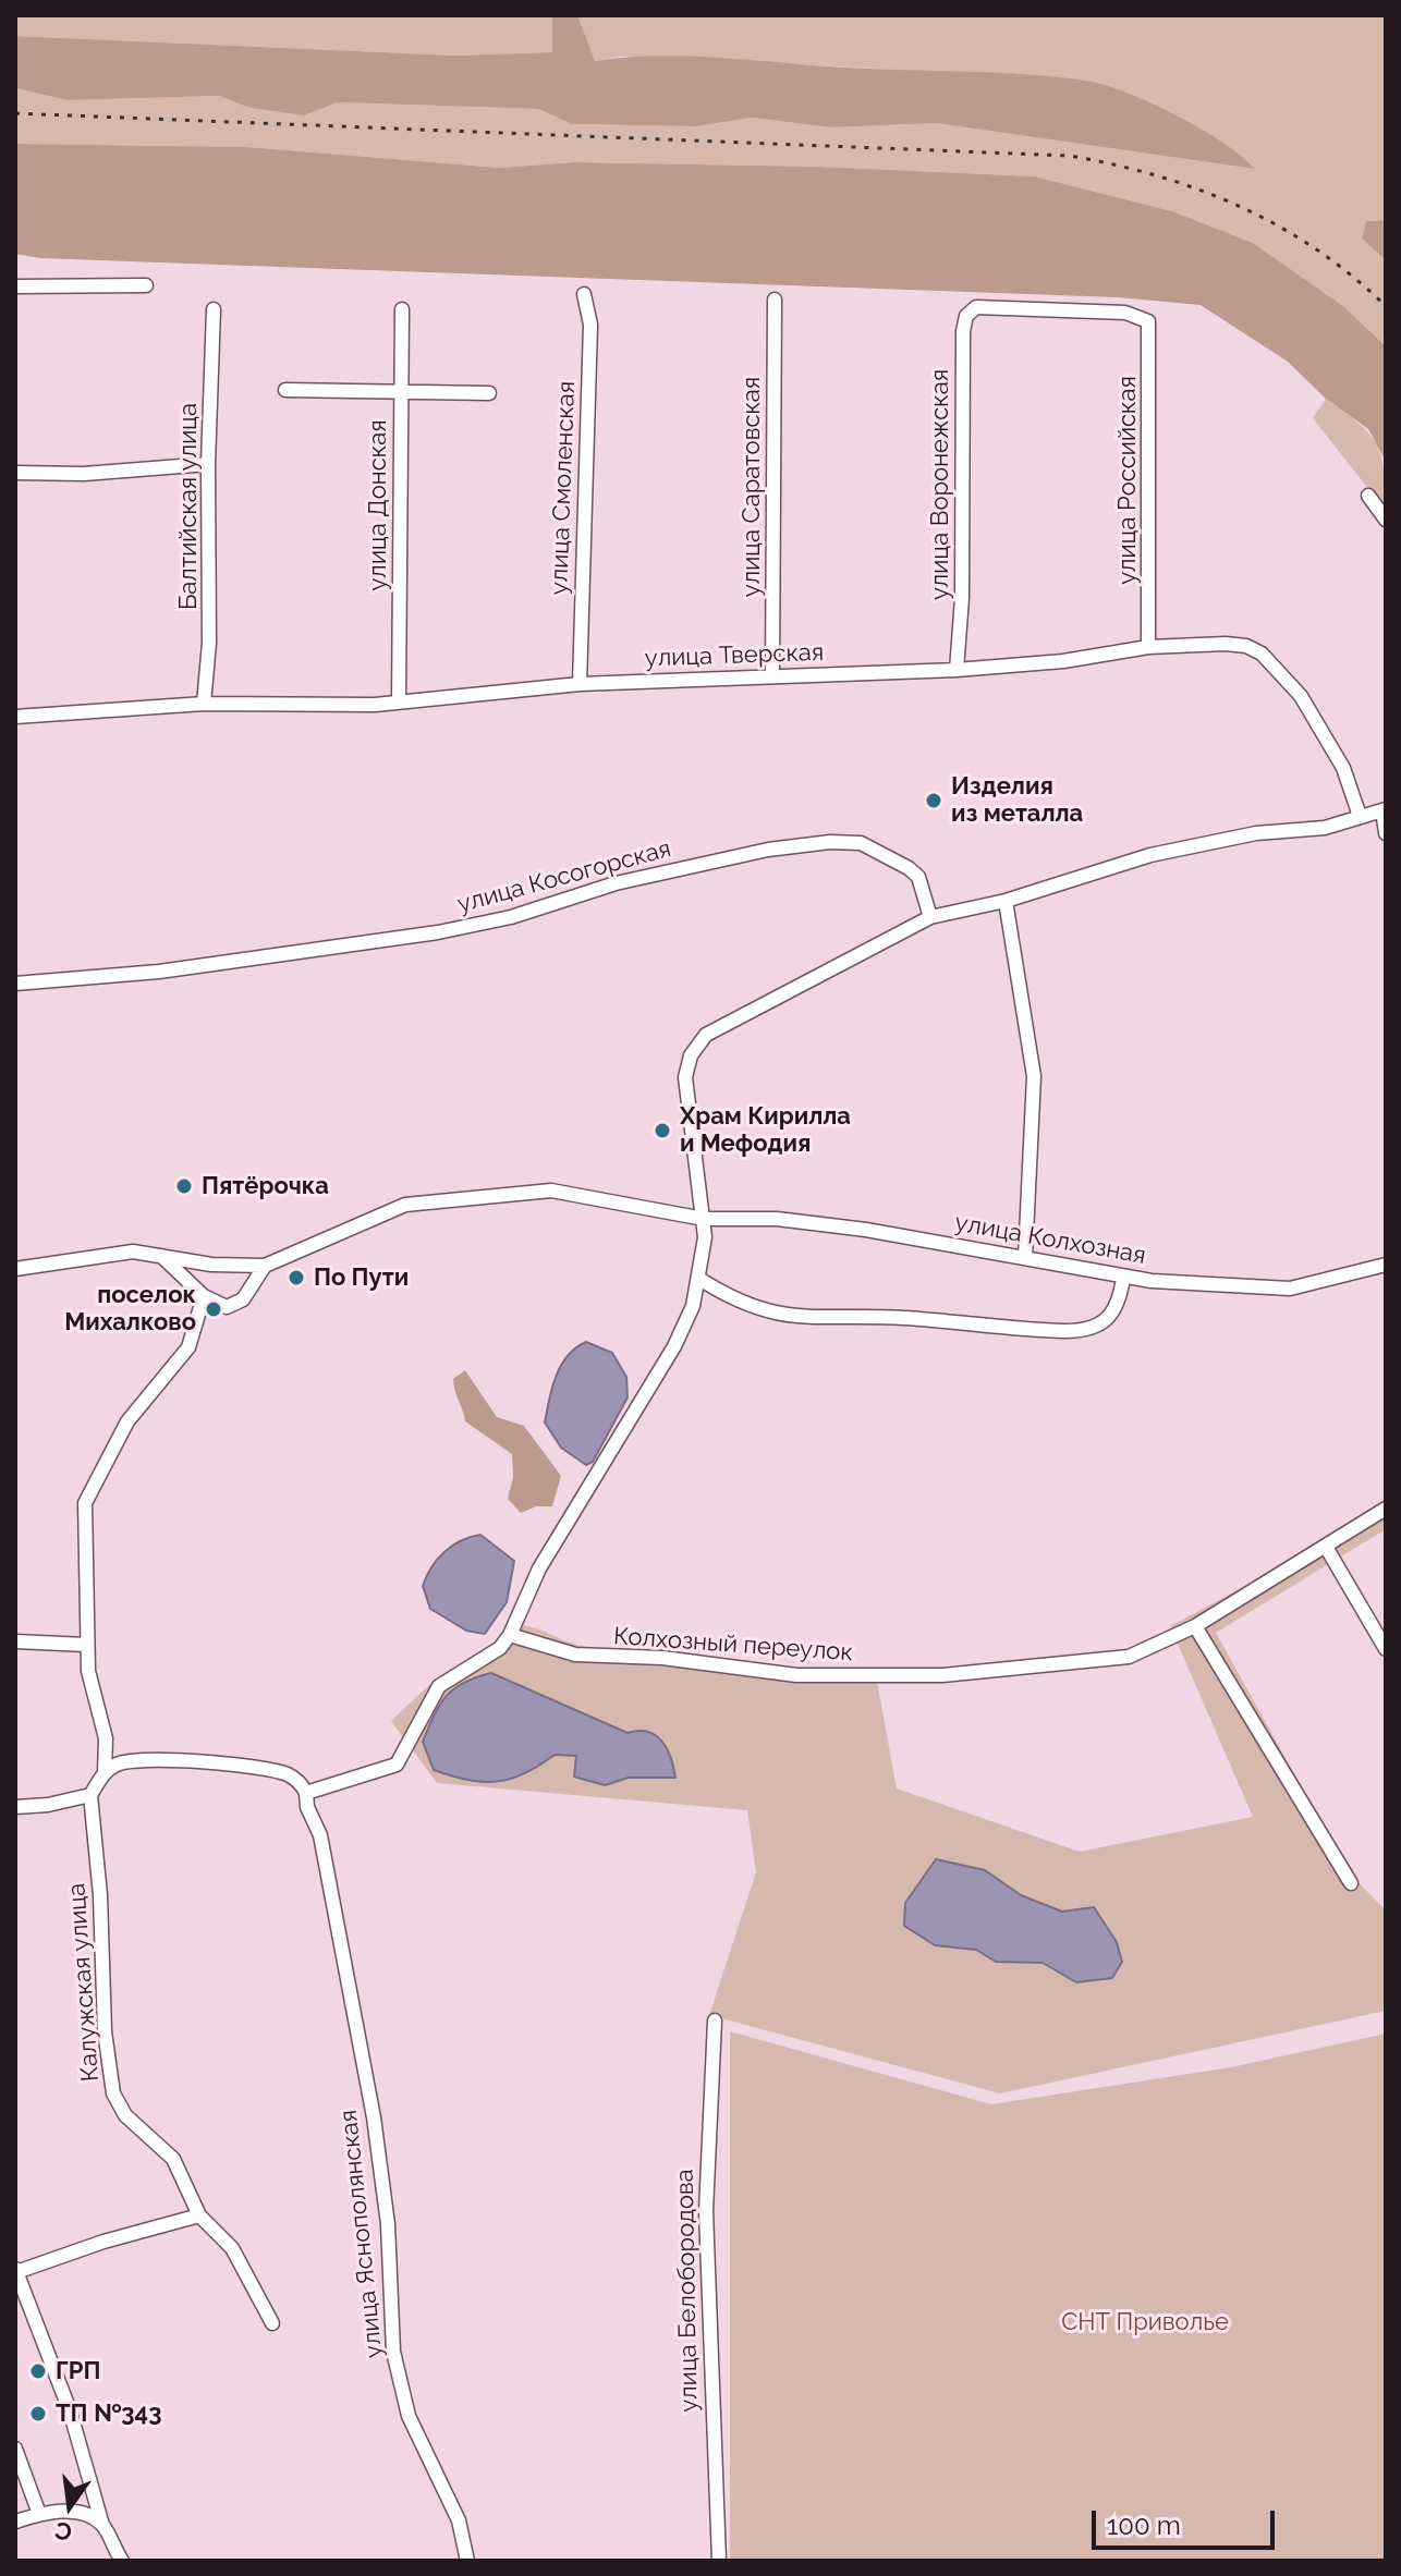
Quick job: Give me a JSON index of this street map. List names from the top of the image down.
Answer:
{
  "streets": {
    "street": [
      "улица Российская",
      "улица Воронежская",
      "улица Саратовская",
      "улица Смоленская",
      "улица Донская",
      "Балтийская улица",
      "улица Тверская",
      "улица Косогорская",
      "улица Колхозная",
      "Колхозный переулок",
      "Калужская улица",
      "улица Яснополянская",
      "улица Белобородова"
    ]
  },
  "crossings": [
    ["улица Российская", "улица Воронежская"],
    ["улица Российская", "улица Тверская"],
    ["улица Воронежская", "улица Тверская"],
    ["улица Саратовская", "улица Тверская"],
    ["улица Смоленская", "улица Тверская"],
    ["улица Донская", "улица Тверская"],
    ["Балтийская улица", "улица Тверская"]
  ],
  "parks": ["СНТ Приволье"],
  "places": [
    "Изделия из металла",
    "Храм Кирилла и Мефодия",
    "Пятёрочка",
    "По Пути",
    "поселок Михалково",
    "ГРП",
    "ТП №343"
  ],
  "scale_bar": "100 m",
  "north": "bottom"
}
